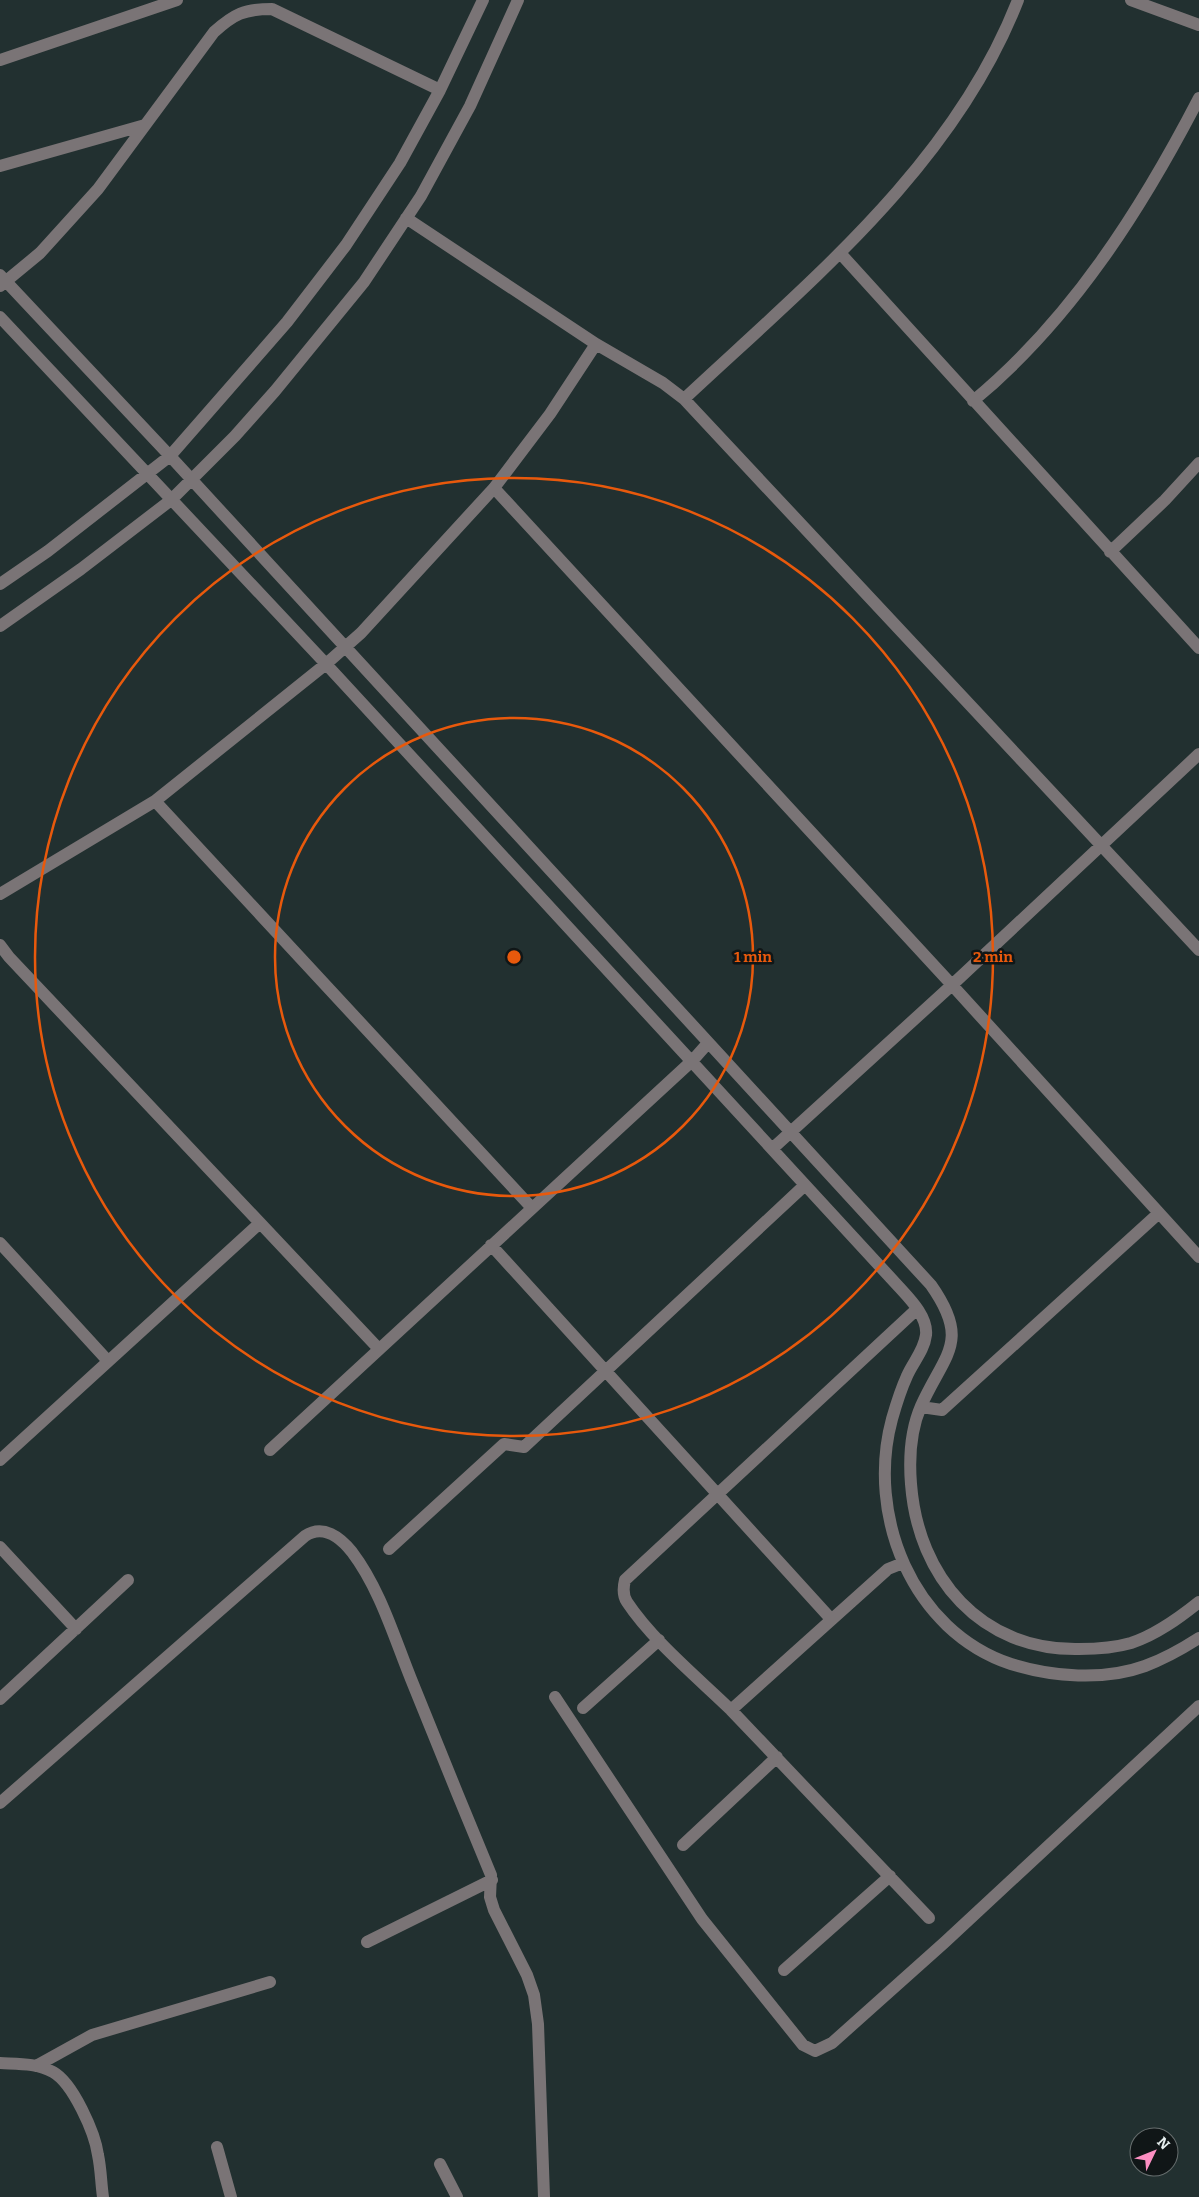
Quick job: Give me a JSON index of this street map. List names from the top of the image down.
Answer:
{
  "north": "top right",
  "rings": ["1 min", "2 min"]
}
